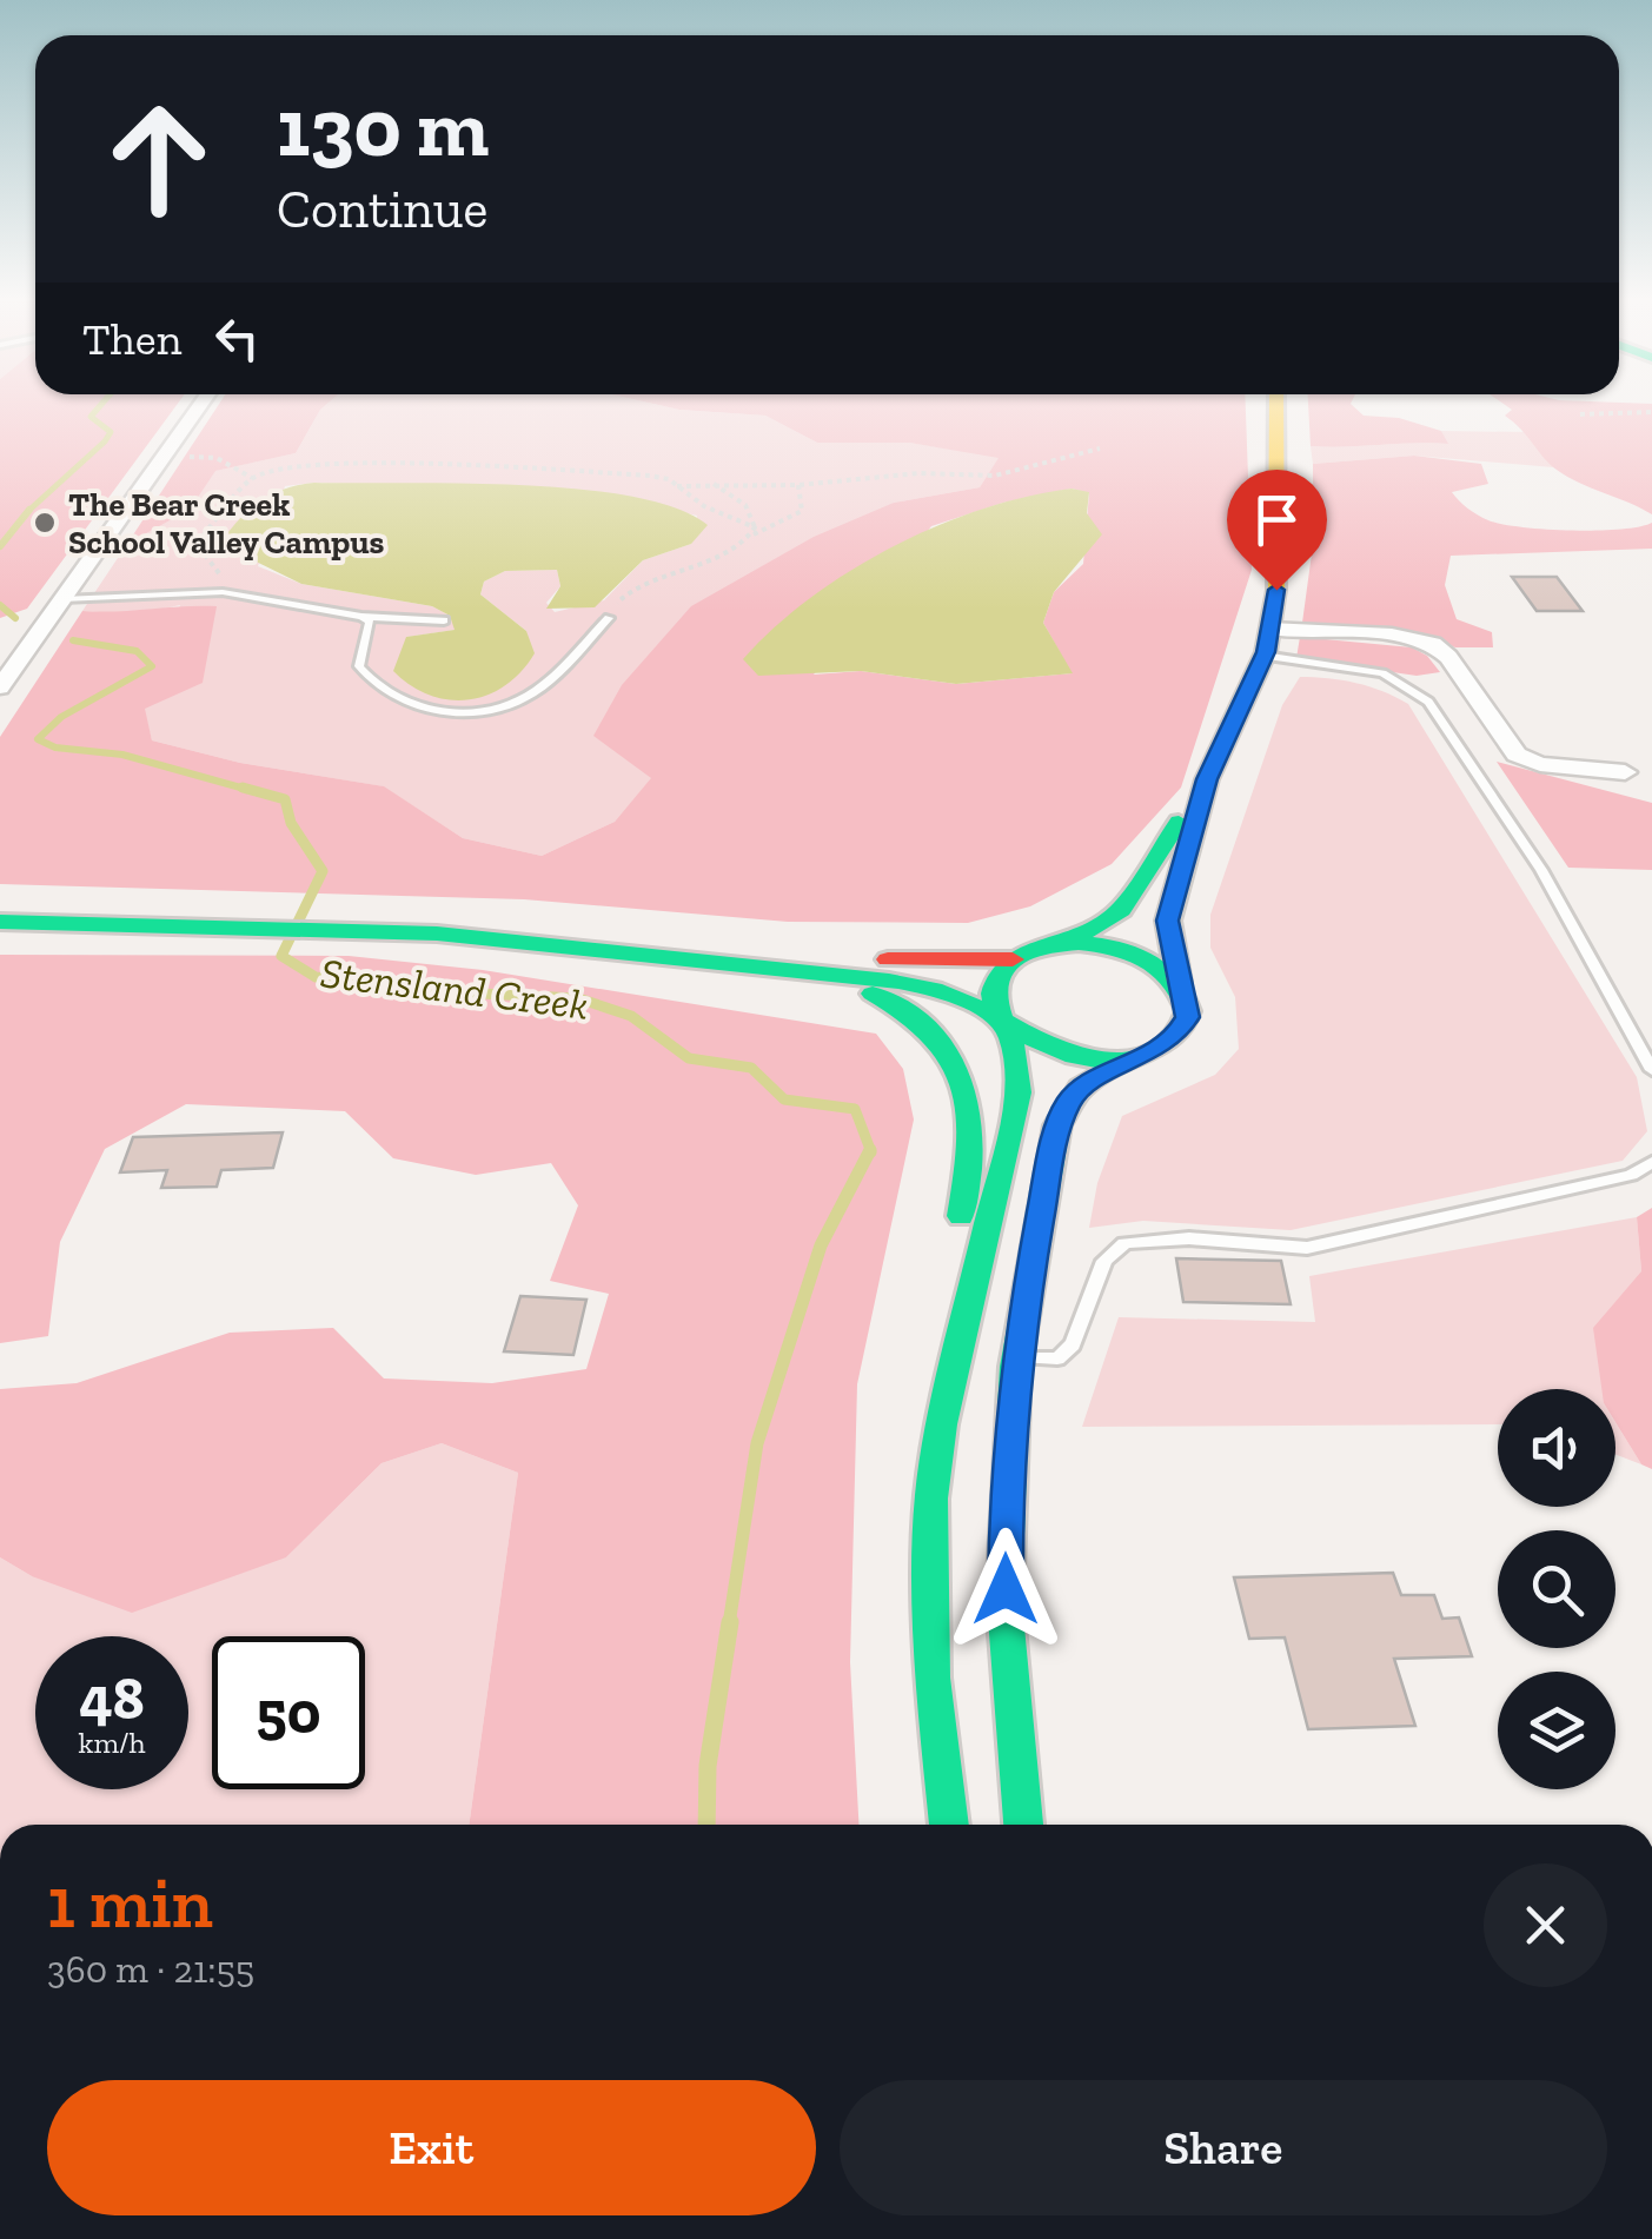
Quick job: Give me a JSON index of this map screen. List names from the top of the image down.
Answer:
{
  "water": ["Stensland Creek"],
  "places": ["The Bear Creek School Valley Campus"],
  "page": {
    "turn": ["130 m", "Continue"],
    "then": "Then",
    "speed": "48 km/h",
    "limit": "50",
    "heading": ["1 min", "360 m · 21:55"],
    "buttons": ["Exit", "Share"]
  }
}
